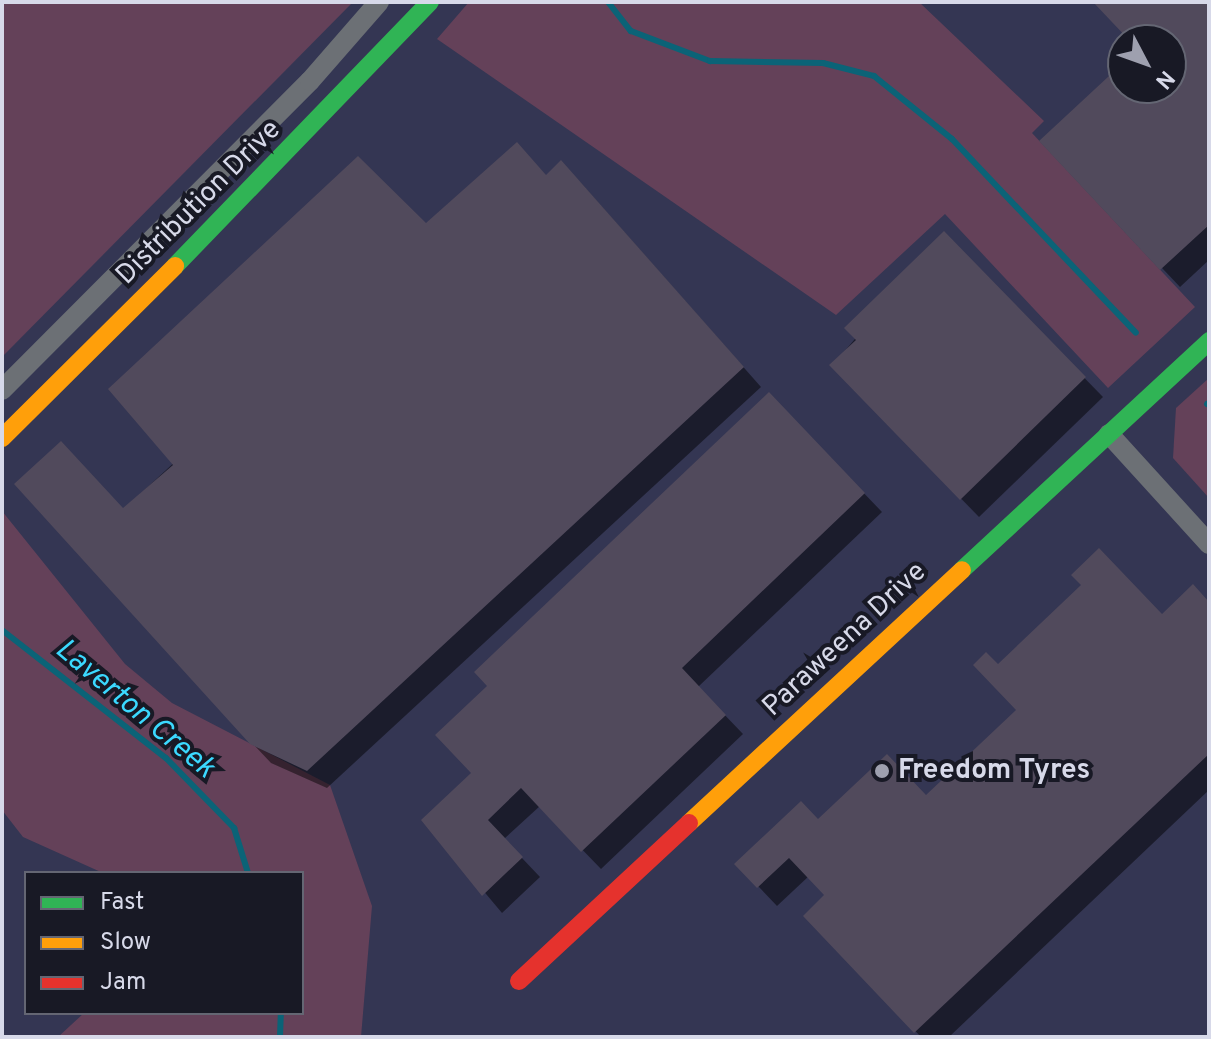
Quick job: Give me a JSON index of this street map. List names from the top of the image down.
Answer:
{
  "streets": {
    "street": ["Distribution Drive", "Paraweena Drive"]
  },
  "water": ["Laverton Creek"],
  "places": ["Freedom Tyres"],
  "legend": ["Fast", "Slow", "Jam"],
  "north": "bottom right"
}
